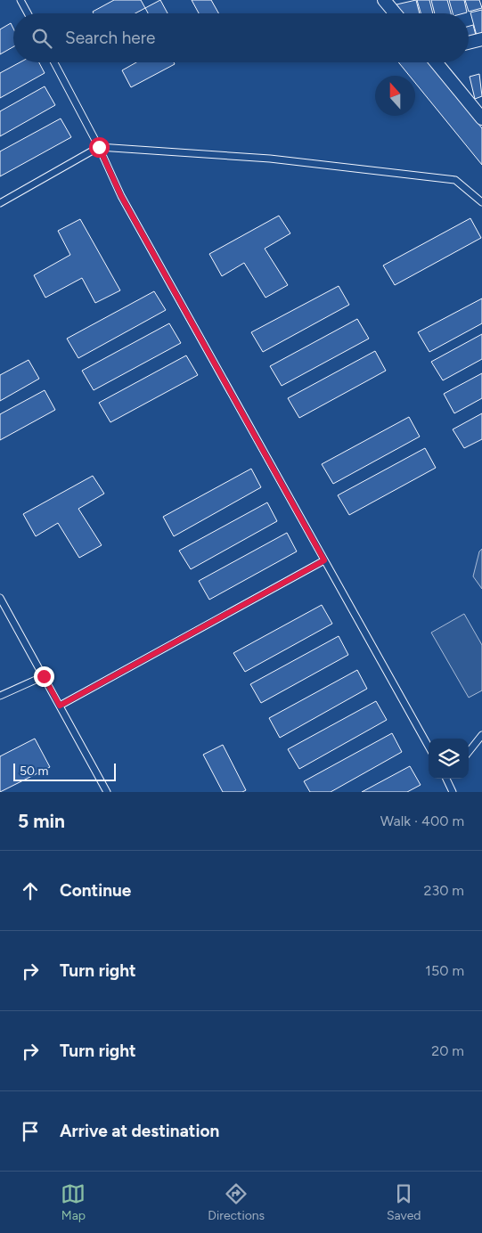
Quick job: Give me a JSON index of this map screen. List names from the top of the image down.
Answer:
{
  "scale_bar": "50 m",
  "north": "top",
  "page": {
    "search": "Search here",
    "scale": "50 m",
    "heading": ["5 min", "Walk · 400 m"],
    "list": [
      ["Continue", "230 m"],
      ["Turn right", "150 m"],
      ["Turn right", "20 m"],
      "Arrive at destination"
    ],
    "nav": ["Map", "Directions", "Saved"]
  }
}
